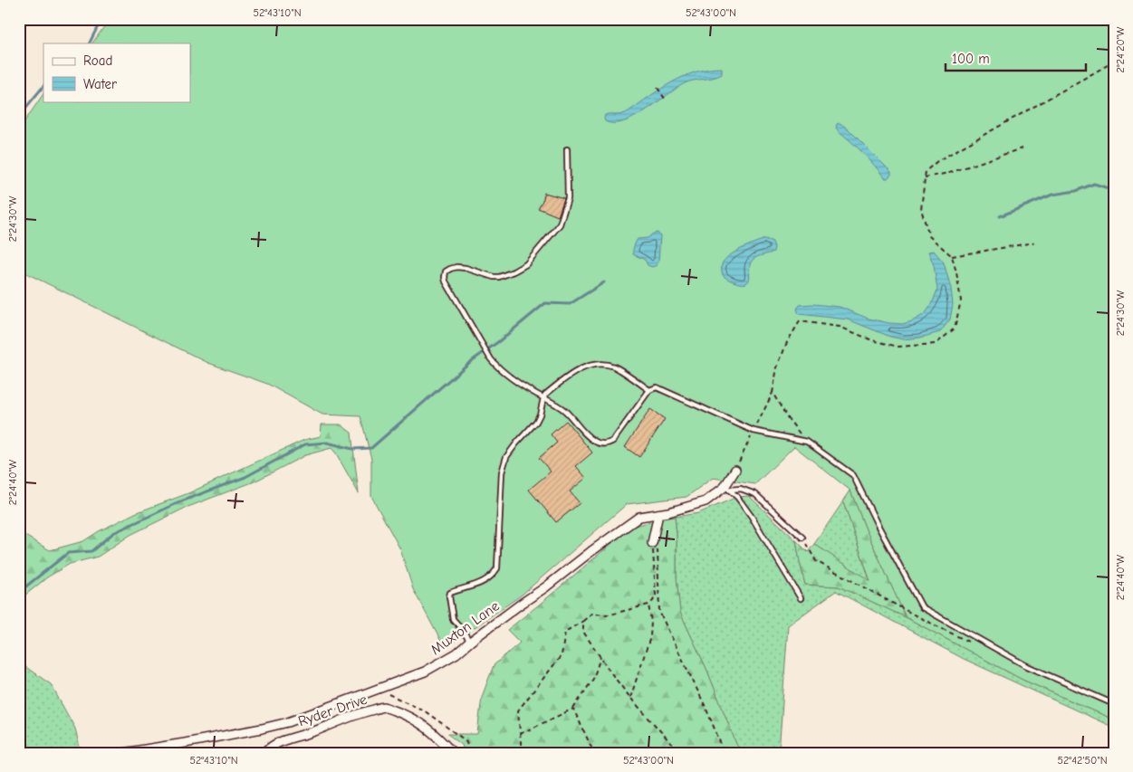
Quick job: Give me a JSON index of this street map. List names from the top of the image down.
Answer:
{
  "streets": {
    "street": ["Muxton Lane", "Ryder Drive"]
  },
  "legend": ["Road", "Water"],
  "scale_bar": "100 m",
  "coordinates": [
    "52°43'10\"N",
    "52°43'00\"N",
    "2°24'20\"W",
    "2°24'30\"W",
    "2°24'40\"W",
    "52°42'50\"N"
  ]
}
